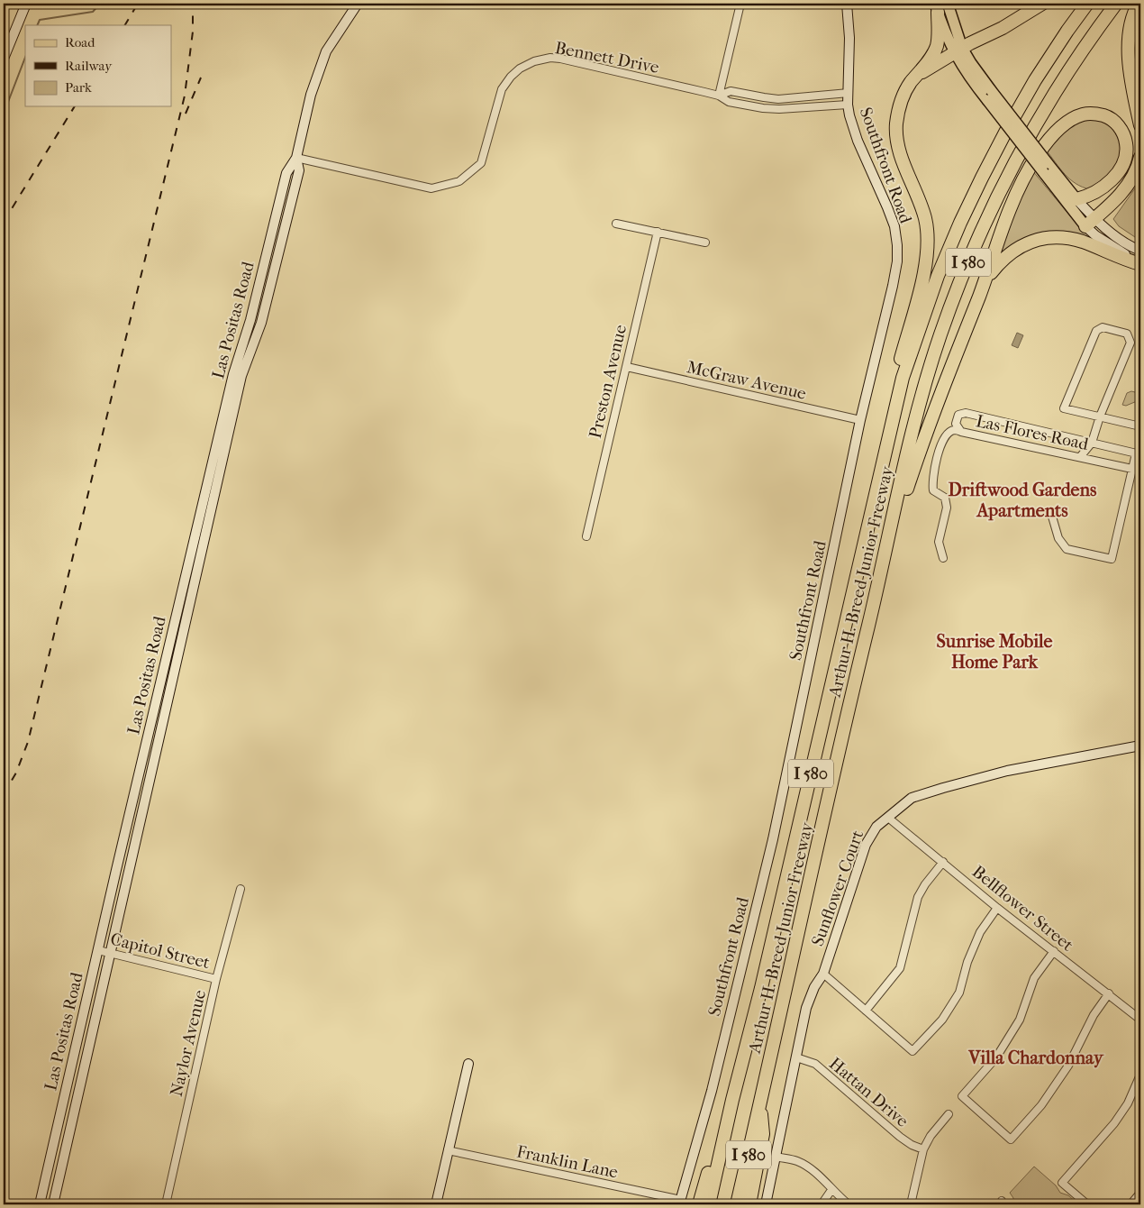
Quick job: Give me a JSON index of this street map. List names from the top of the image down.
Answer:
{
  "streets": {
    "highway": ["I 580", "Arthur H. Breed Junior Freeway"],
    "main road": ["Southfront Road", "Las Positas Road", "Sunflower Court"],
    "street": [
      "Bennett Drive",
      "McGraw Avenue",
      "Preston Avenue",
      "Las Flores Road",
      "Bellflower Street",
      "Capitol Street",
      "Naylor Avenue",
      "Hattan Drive",
      "Franklin Lane"
    ]
  },
  "crossings": [
    ["Bennett Drive", "Southfront Road"],
    ["Bennett Drive", "Las Positas Road"],
    ["Southfront Road", "McGraw Avenue"],
    ["Southfront Road", "Franklin Lane"],
    ["Las Positas Road", "Capitol Street"],
    ["McGraw Avenue", "Preston Avenue"],
    ["Sunflower Court", "Bellflower Street"],
    ["Sunflower Court", "Hattan Drive"],
    ["Capitol Street", "Naylor Avenue"]
  ],
  "districts": ["Driftwood Gardens Apartments", "Sunrise Mobile Home Park", "Villa Chardonnay"],
  "legend": ["Road", "Railway", "Park"]
}
